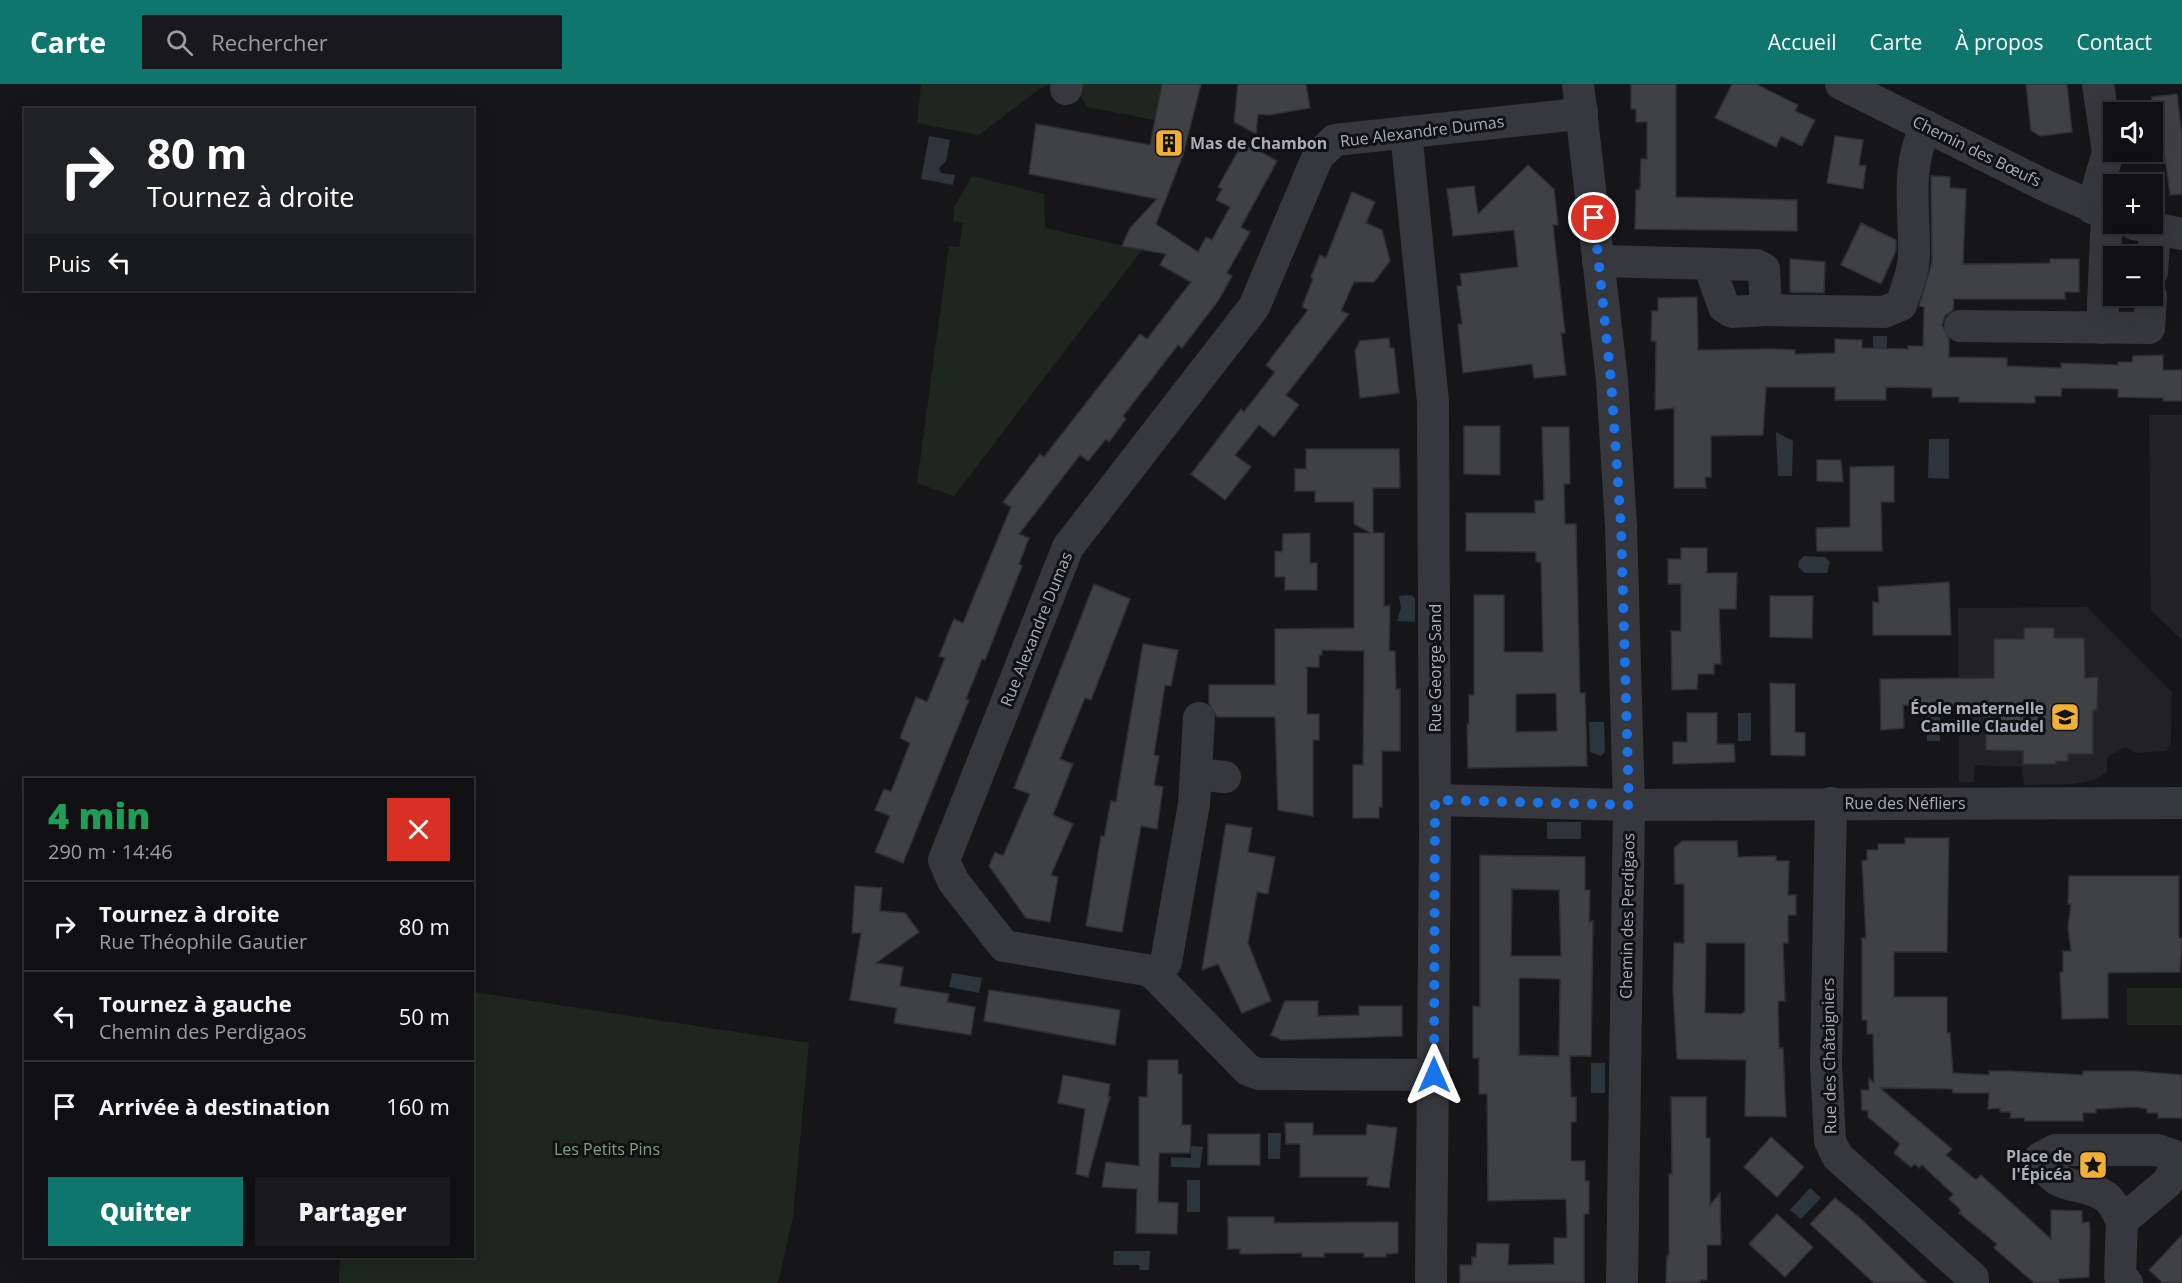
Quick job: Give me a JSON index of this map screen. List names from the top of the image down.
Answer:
{
  "streets": {
    "street": [
      "Rue Alexandre Dumas",
      "Chemin des Bœufs",
      "Rue George Sand",
      "Rue des Néfliers",
      "Chemin des Perdigaos",
      "Rue des Châtaigniers"
    ]
  },
  "crossings": [
    ["Rue Alexandre Dumas", "Rue George Sand"],
    ["Rue Alexandre Dumas", "Chemin des Perdigaos"],
    ["Rue George Sand", "Rue des Néfliers"],
    ["Rue des Néfliers", "Chemin des Perdigaos"],
    ["Rue des Néfliers", "Rue des Châtaigniers"]
  ],
  "parks": ["Les Petits Pins"],
  "places": {
    "building": ["Mas de Chambon"],
    "school or university": ["École maternelle Camille Claudel"],
    "place": ["Place de l'Épicéa"]
  },
  "page": {
    "header": "Carte",
    "search": "Rechercher",
    "nav": [
      "Accueil",
      "Carte",
      "À propos",
      "Contact"
    ],
    "map_buttons": ["+", "−"],
    "turn": ["80 m", "Tournez à droite"],
    "then": "Puis",
    "heading": ["4 min", "290 m · 14:46"],
    "list": [
      {
        "name": "Tournez à droite",
        "note": "Rue Théophile Gautier",
        "value": "80 m"
      },
      {
        "name": "Tournez à gauche",
        "note": "Chemin des Perdigaos",
        "value": "50 m"
      },
      {
        "name": "Arrivée à destination",
        "value": "160 m"
      }
    ],
    "buttons": ["Quitter", "Partager"]
  }
}
